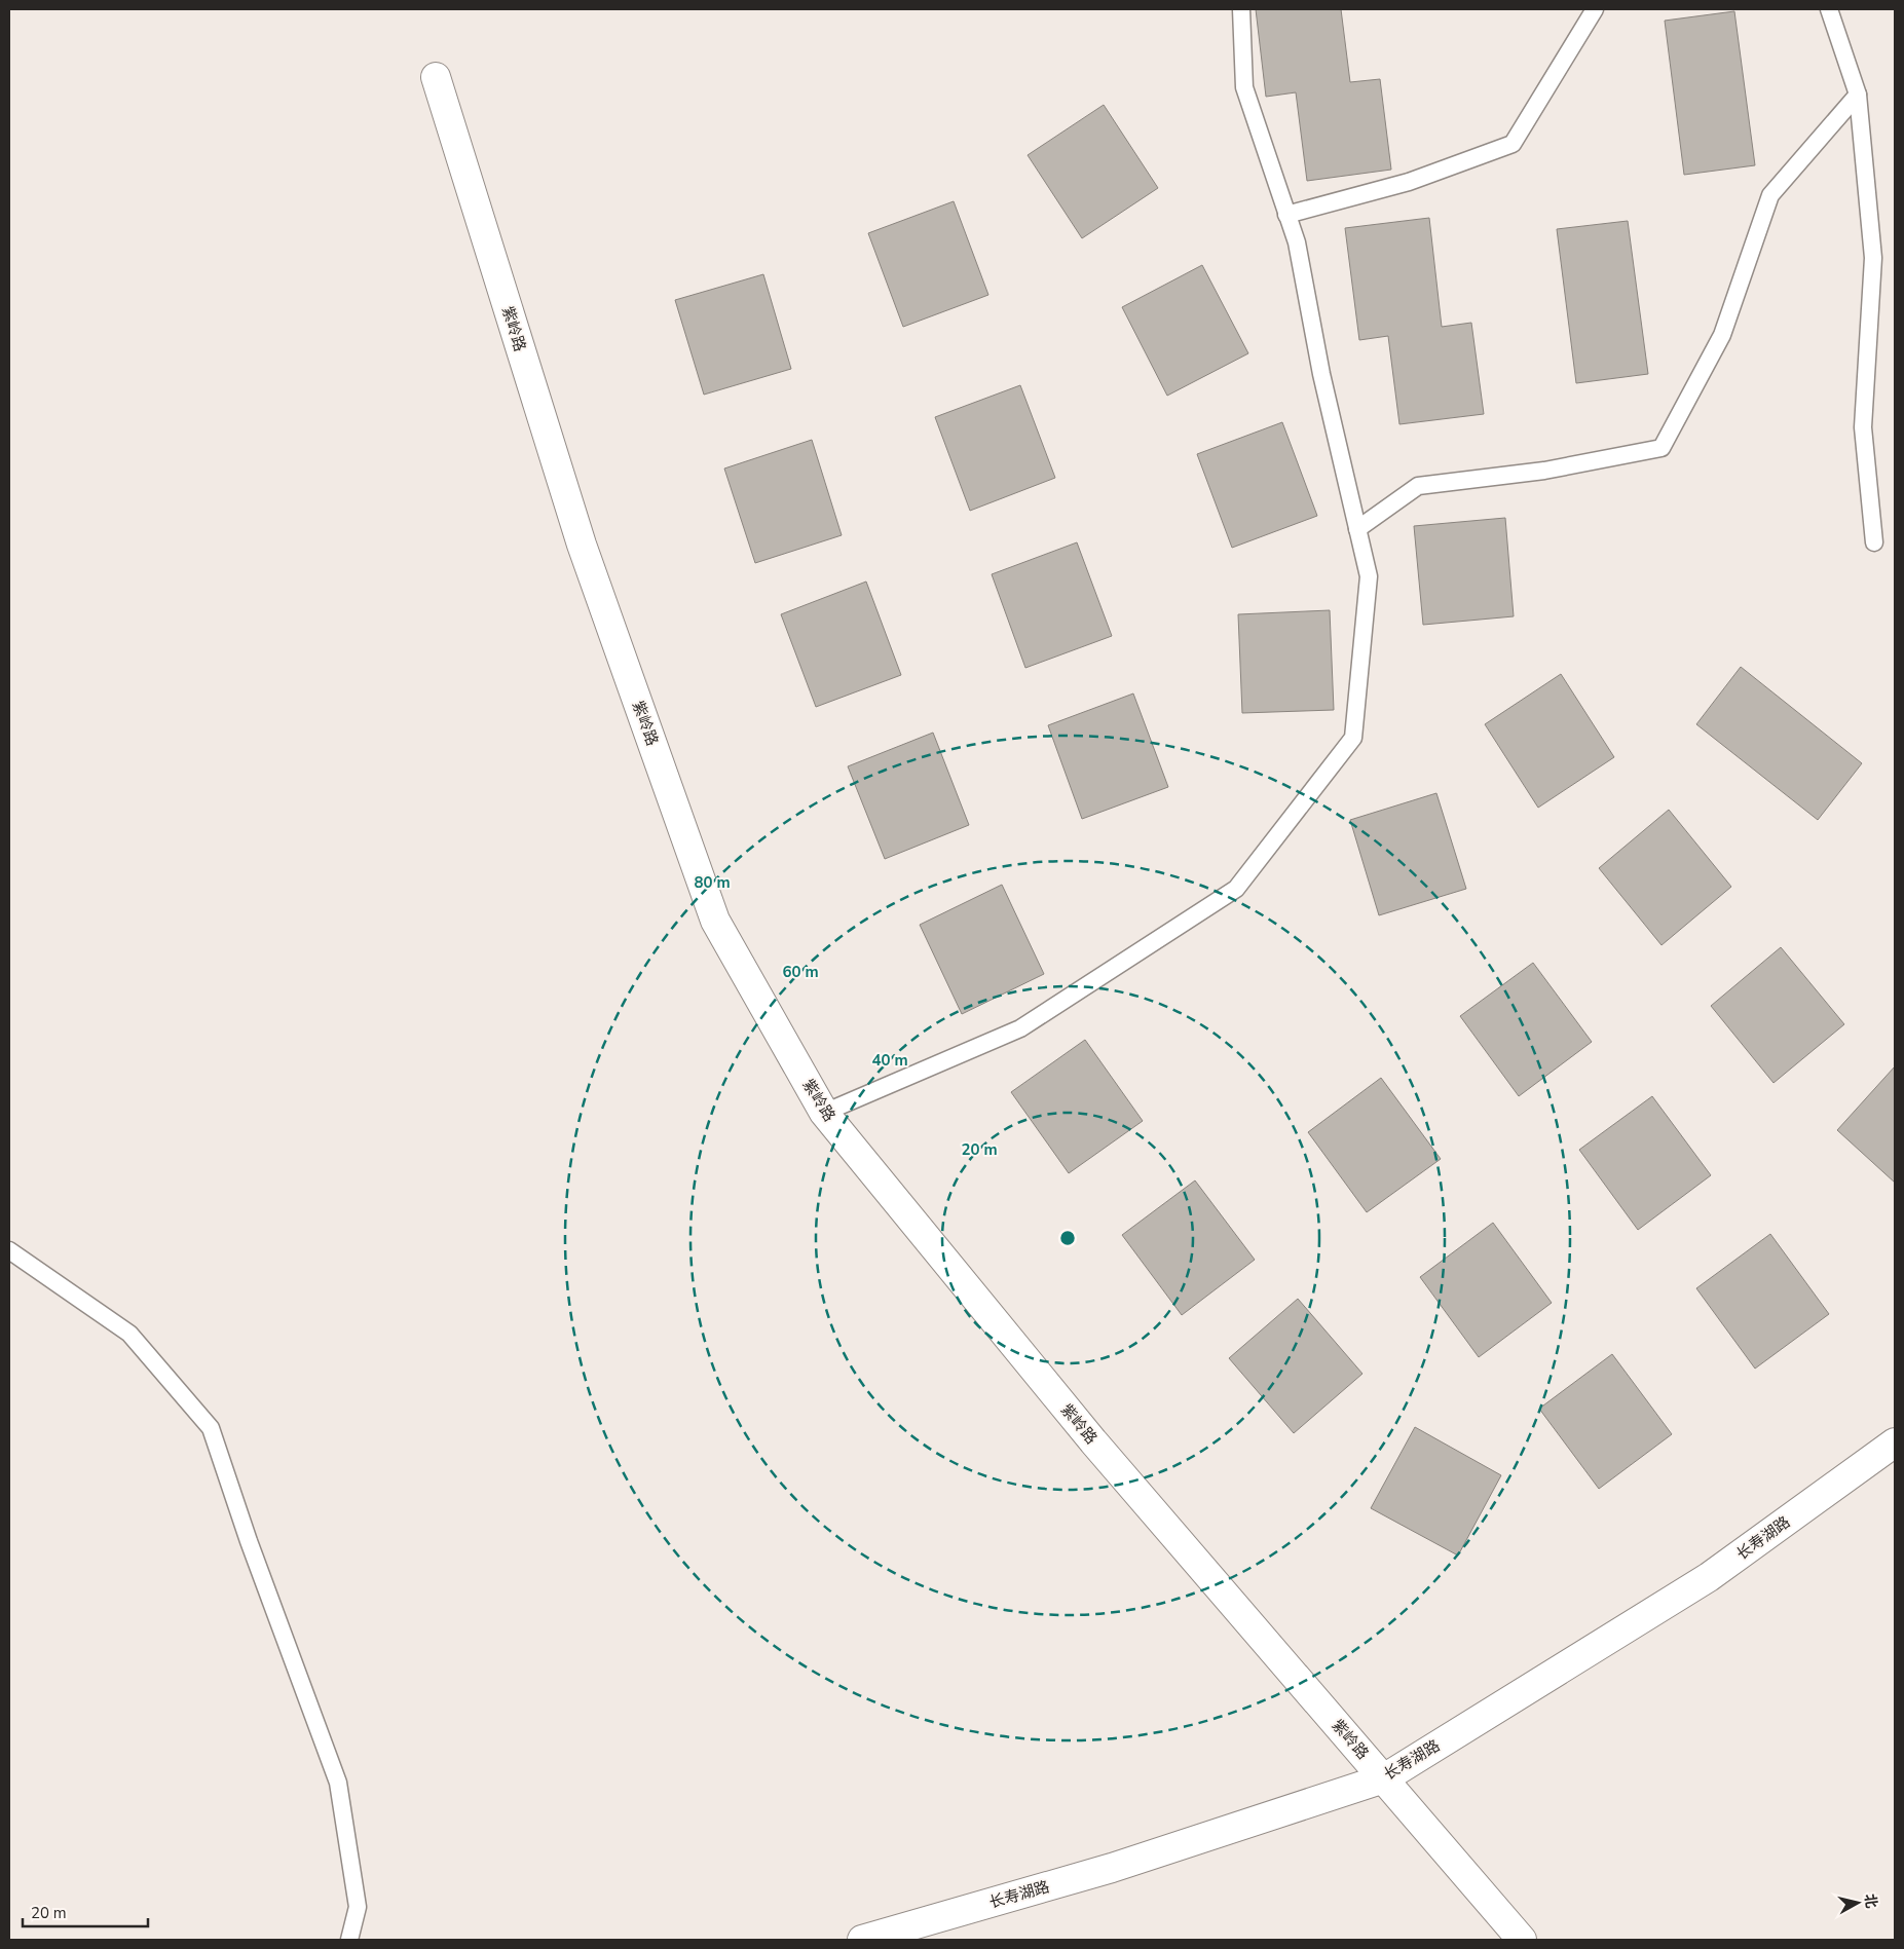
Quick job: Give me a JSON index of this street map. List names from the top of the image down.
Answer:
{
  "streets": {
    "street": ["紫岭路", "长寿湖路"]
  },
  "crossings": [
    ["紫岭路", "长寿湖路"]
  ],
  "scale_bar": "20 m",
  "north": "right",
  "rings": [
    "80 m",
    "60 m",
    "40 m",
    "20 m"
  ]
}
